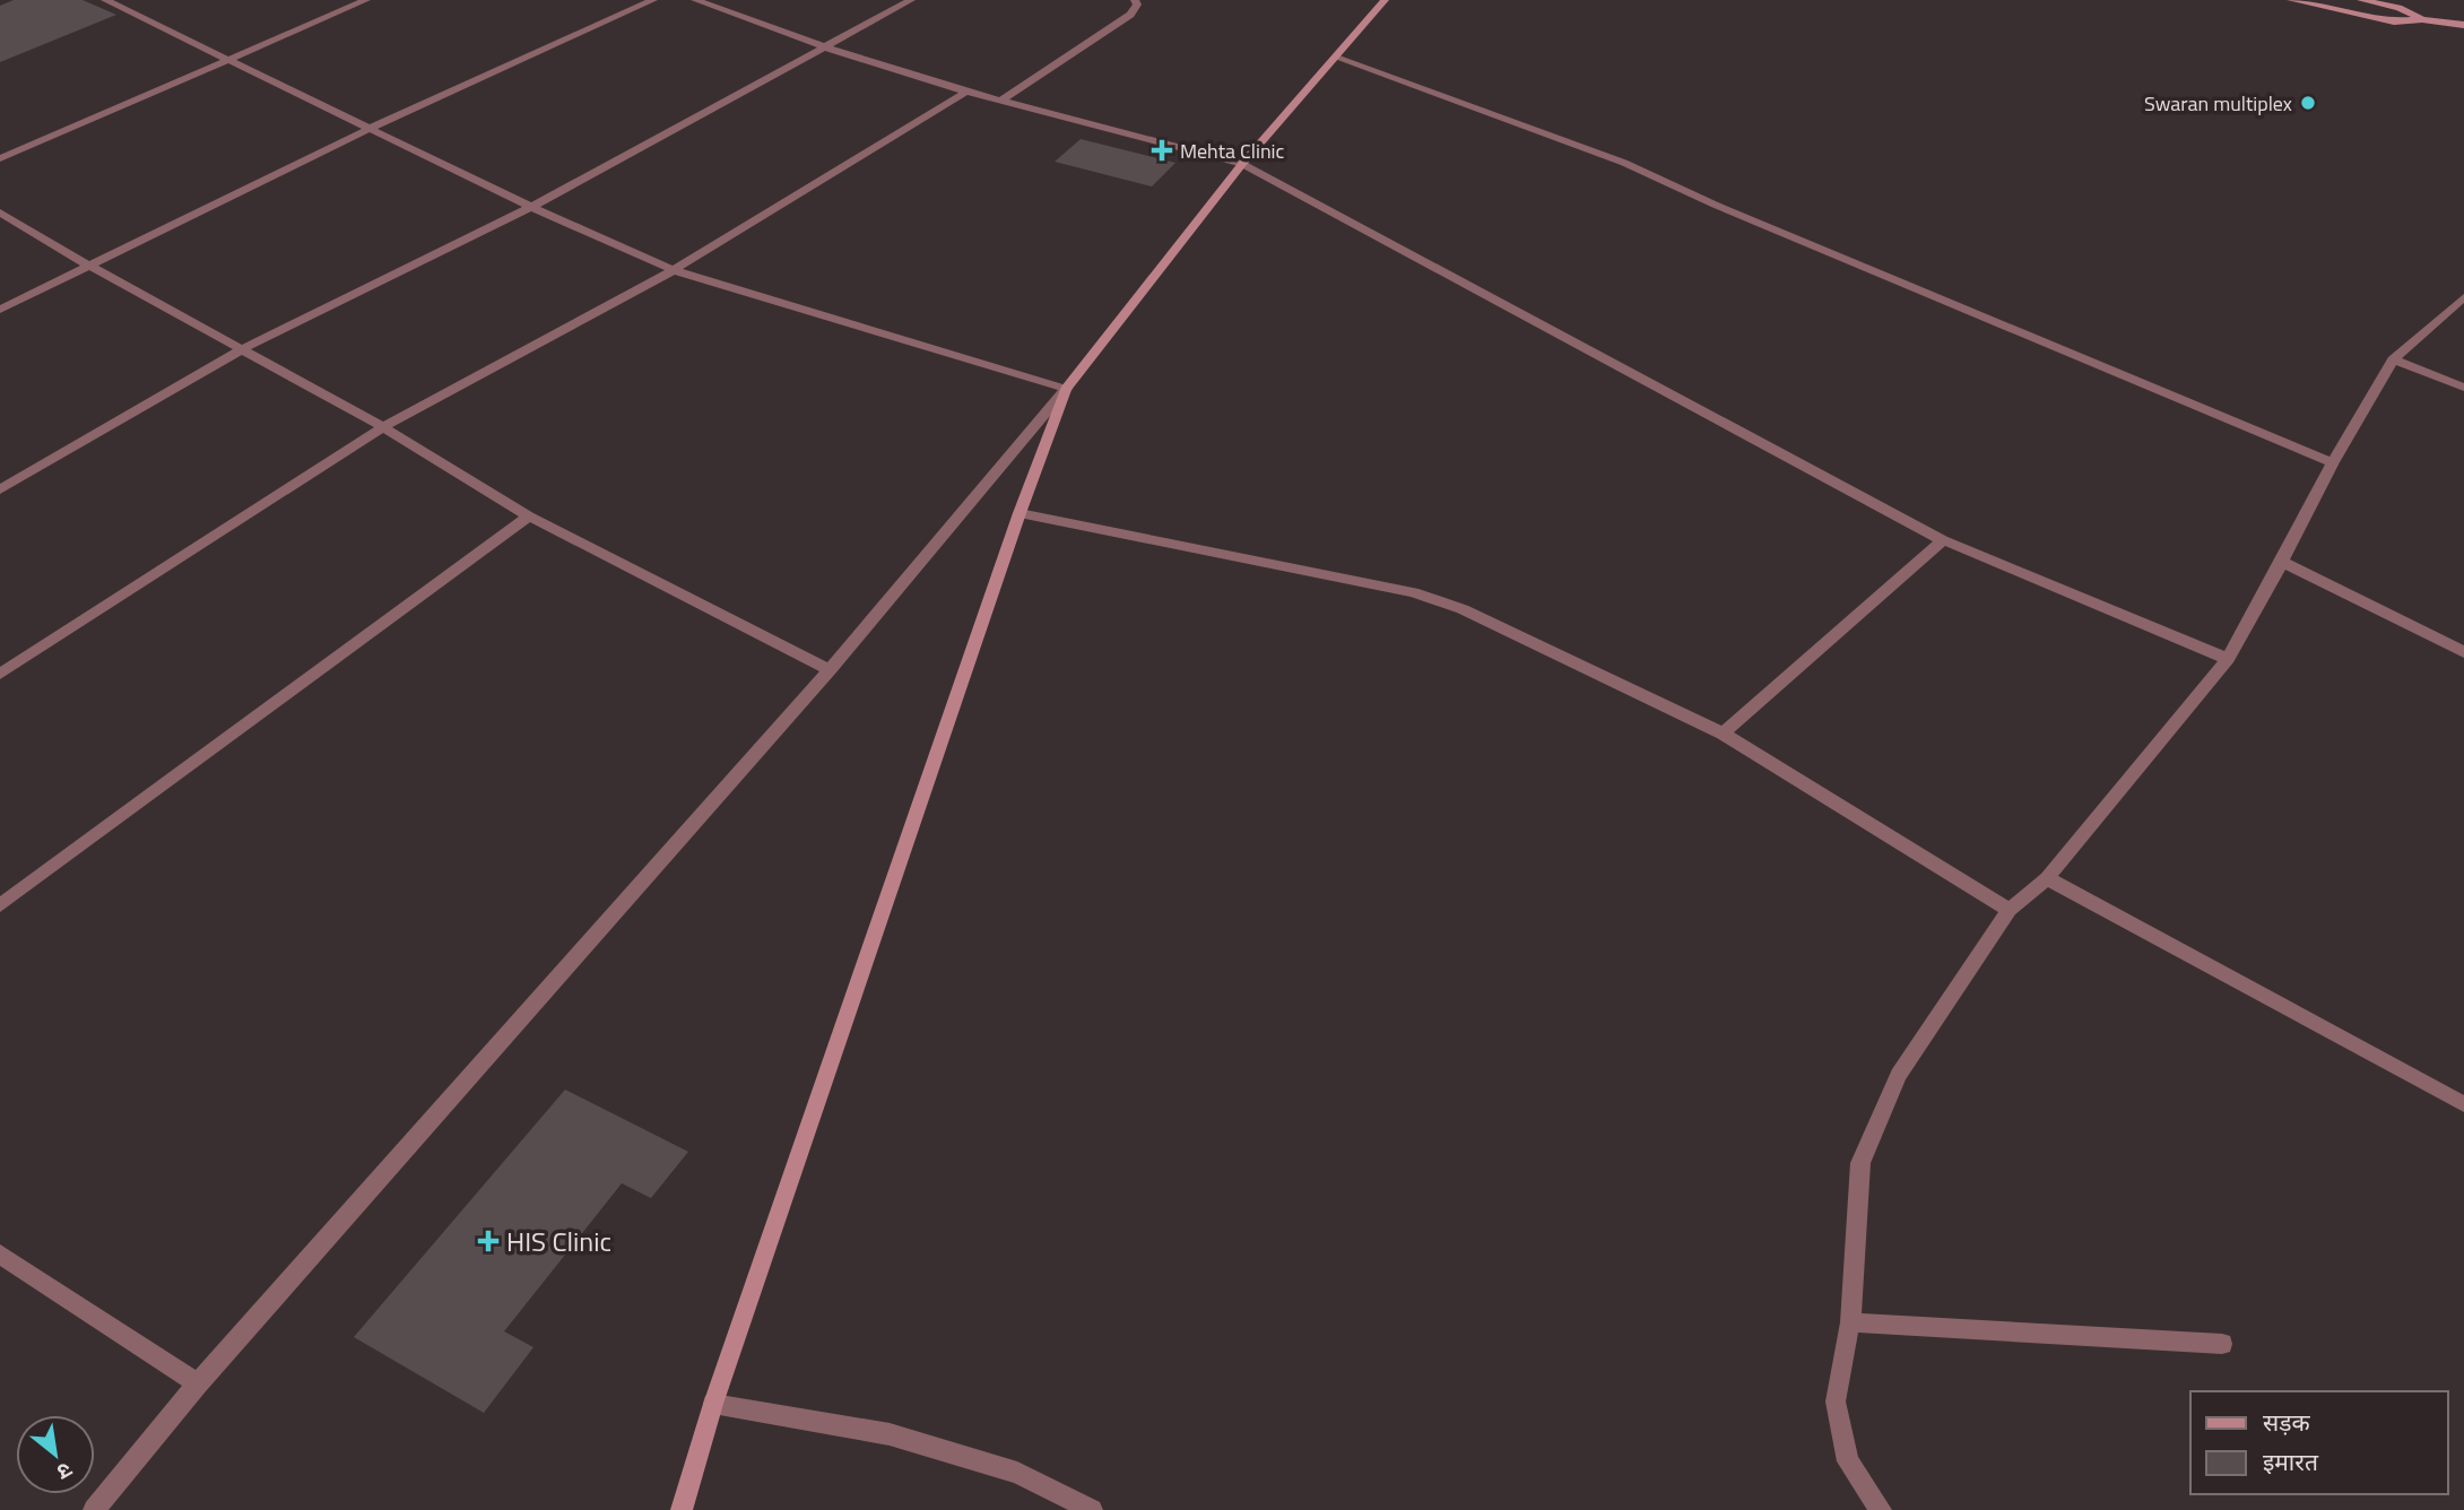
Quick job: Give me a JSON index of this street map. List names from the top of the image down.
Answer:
{
  "places": {
    "other": ["Swaran multiplex"],
    "health": ["Mehta Clinic", "HIS Clinic"]
  },
  "legend": ["सड़क", "इमारत"],
  "north": "bottom right"
}
